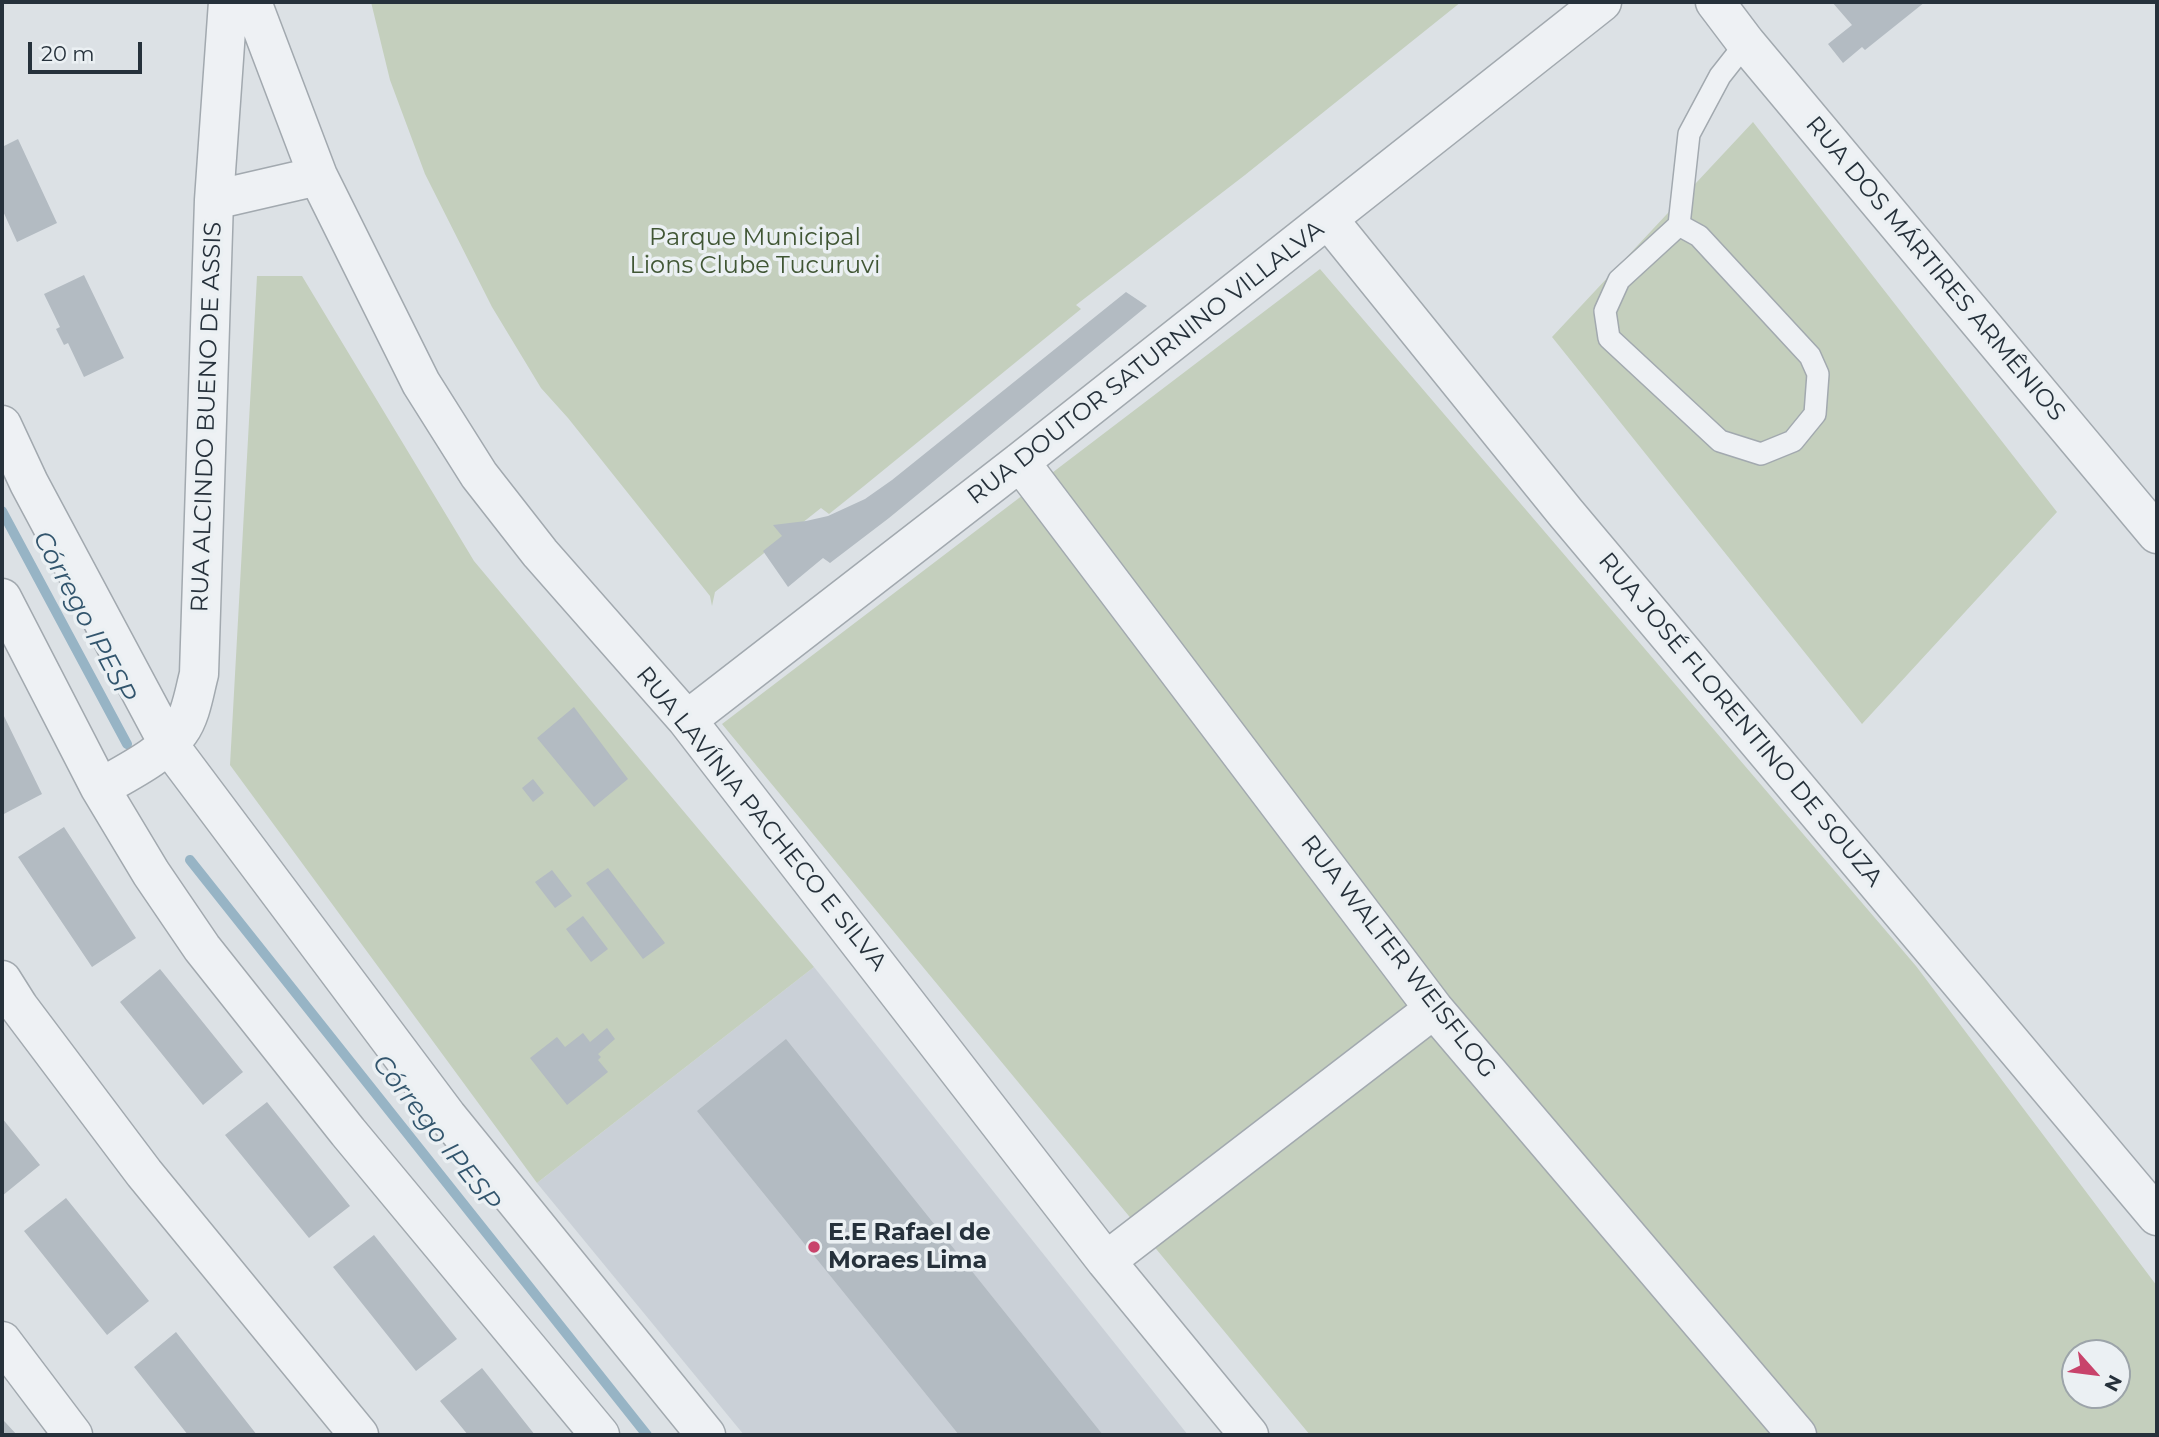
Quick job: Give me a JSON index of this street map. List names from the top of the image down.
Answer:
{
  "streets": {
    "street": [
      "RUA DOS MÁRTIRES ARMÊNIOS",
      "RUA DOUTOR SATURNINO VILLALVA",
      "RUA ALCINDO BUENO DE ASSIS",
      "RUA JOSÉ FLORENTINO DE SOUZA",
      "RUA LAVÍNIA PACHECO E SILVA",
      "RUA WALTER WEISFLOG"
    ]
  },
  "crossings": [
    ["RUA DOUTOR SATURNINO VILLALVA", "RUA JOSÉ FLORENTINO DE SOUZA"],
    ["RUA DOUTOR SATURNINO VILLALVA", "RUA LAVÍNIA PACHECO E SILVA"],
    ["RUA DOUTOR SATURNINO VILLALVA", "RUA WALTER WEISFLOG"]
  ],
  "water": ["Córrego IPESP"],
  "parks": ["Parque Municipal Lions Clube Tucuruvi"],
  "places": ["E.E Rafael de Moraes Lima"],
  "scale_bar": "20 m",
  "north": "bottom right"
}
